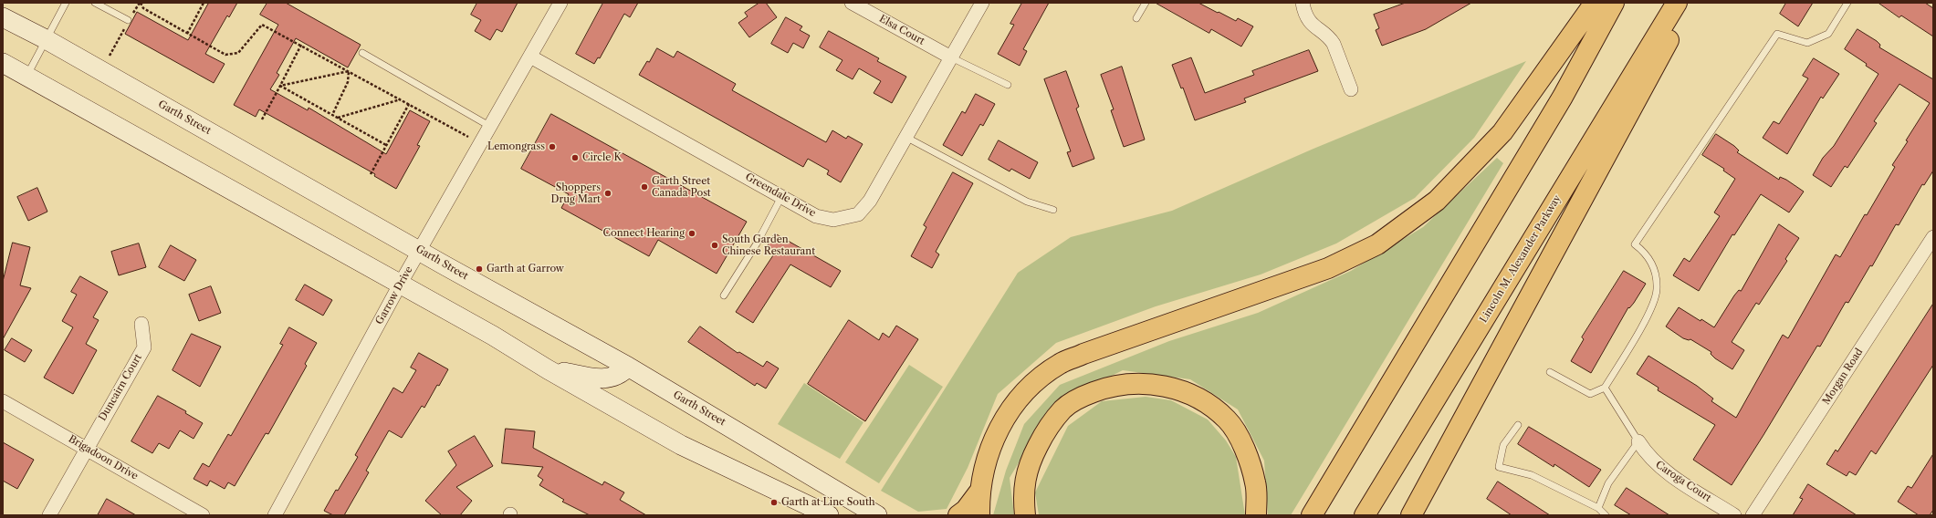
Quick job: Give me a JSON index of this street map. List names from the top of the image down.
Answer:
{
  "streets": {
    "highway": ["Lincoln M. Alexander Parkway"],
    "main road": ["Garth Street"],
    "street": [
      "Elsa Court",
      "Greendale Drive",
      "Garrow Drive",
      "Morgan Road",
      "Duncairn Court",
      "Brigadoon Drive",
      "Caroga Court"
    ]
  },
  "crossings": [
    ["Elsa Court", "Greendale Drive"],
    ["Garth Street", "Garrow Drive"],
    ["Greendale Drive", "Garrow Drive"],
    ["Duncairn Court", "Brigadoon Drive"]
  ],
  "places": [
    "Lemongrass",
    "Circle K",
    "Garth Street Canada Post",
    "Shoppers Drug Mart",
    "Connect Hearing",
    "South Garden Chinese Restaurant",
    "Garth at Garrow",
    "Garth at Linc South"
  ]
}
